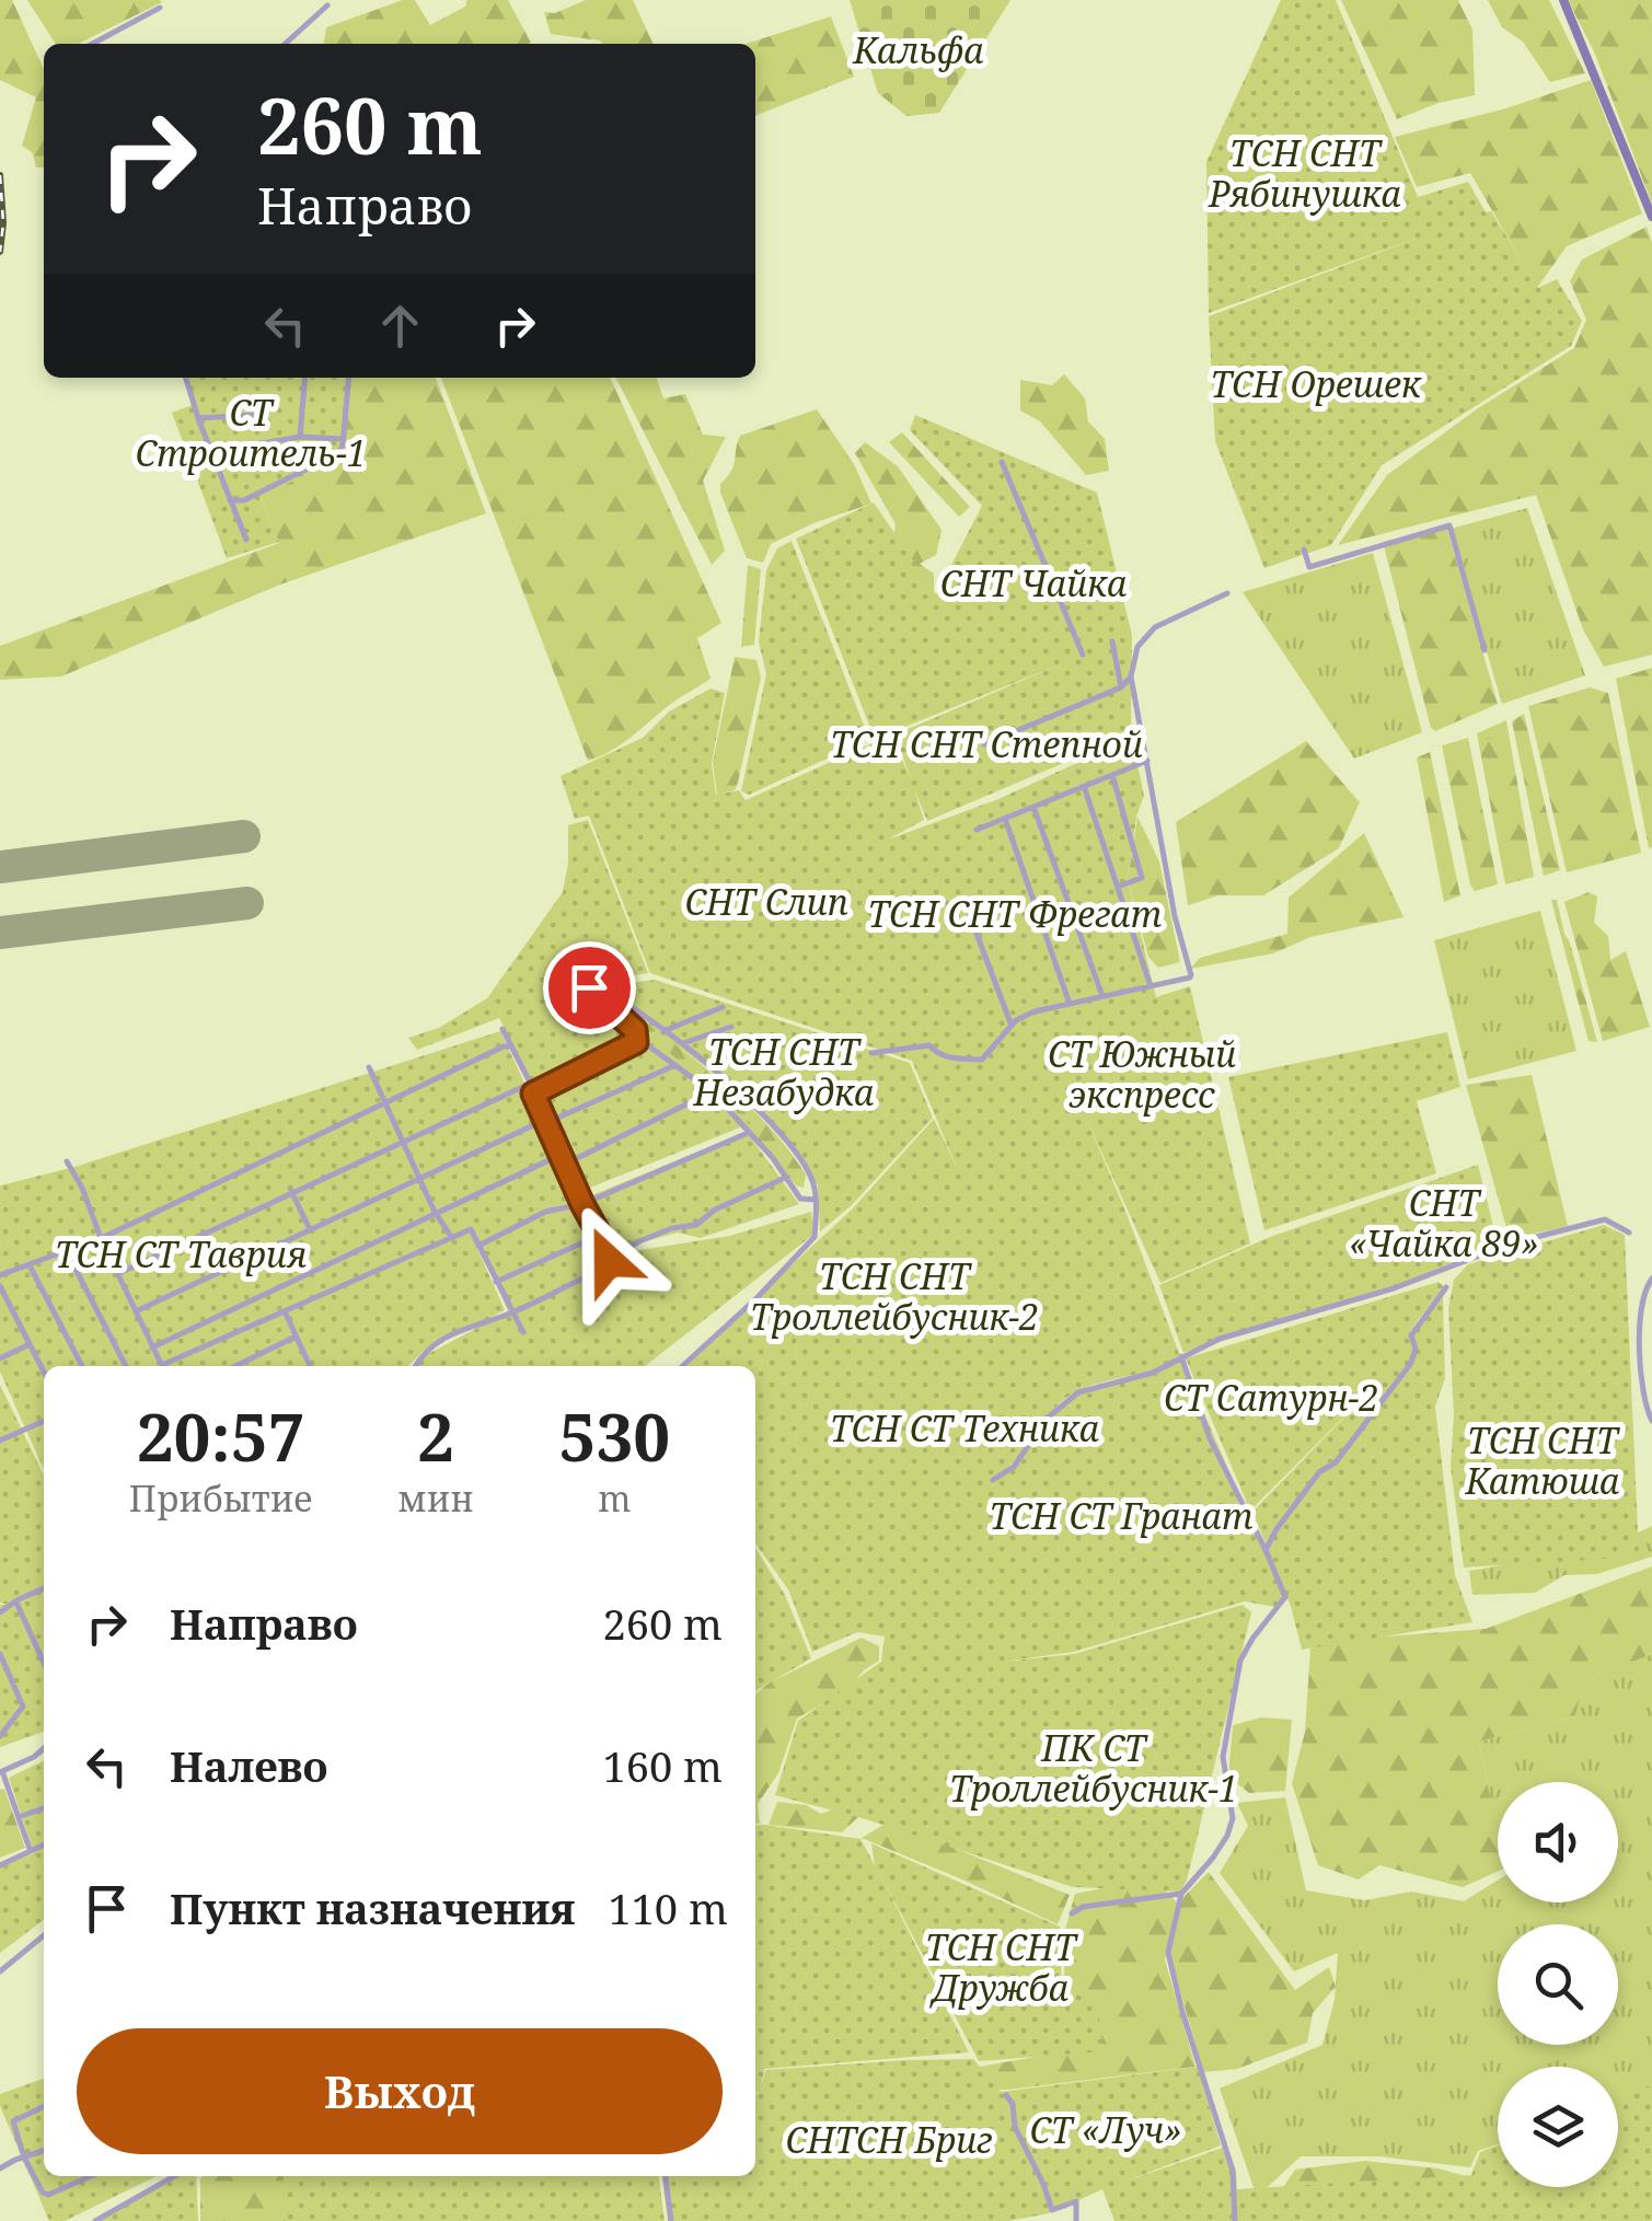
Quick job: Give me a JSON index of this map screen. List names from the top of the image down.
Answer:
{
  "parks": [
    "Кальфа",
    "ТСН СНТ Рябинушка",
    "ТСН Орешек",
    "СТ Строитель-1",
    "СНТ Чайка",
    "ТСН СНТ Степной",
    "СНТ Слип",
    "ТСН СНТ Фрегат",
    "ТСН СНТ Незабудка",
    "СТ Южный экспресс",
    "СНТ «Чайка 89»",
    "ТСН СТ Таврия",
    "ТСН СНТ Троллейбусник-2",
    "СТ Сатурн-2",
    "ТСН СТ Техника",
    "ТСН СНТ Катюша",
    "ТСН СТ Гранат",
    "ПК СТ Троллейбусник-1",
    "ТСН СНТ Дружба",
    "СТ «Луч»",
    "СНТСН Бриг"
  ],
  "page": {
    "turn": ["260 m", "Направо"],
    "eta": [
      "20:57",
      "Прибытие",
      "2",
      "мин",
      "530",
      "m"
    ],
    "list": [
      {
        "name": "Направо",
        "value": "260 m"
      },
      {
        "name": "Налево",
        "value": "160 m"
      },
      {
        "name": "Пункт назначения",
        "value": "110 m"
      }
    ],
    "buttons": "Выход"
  }
}
